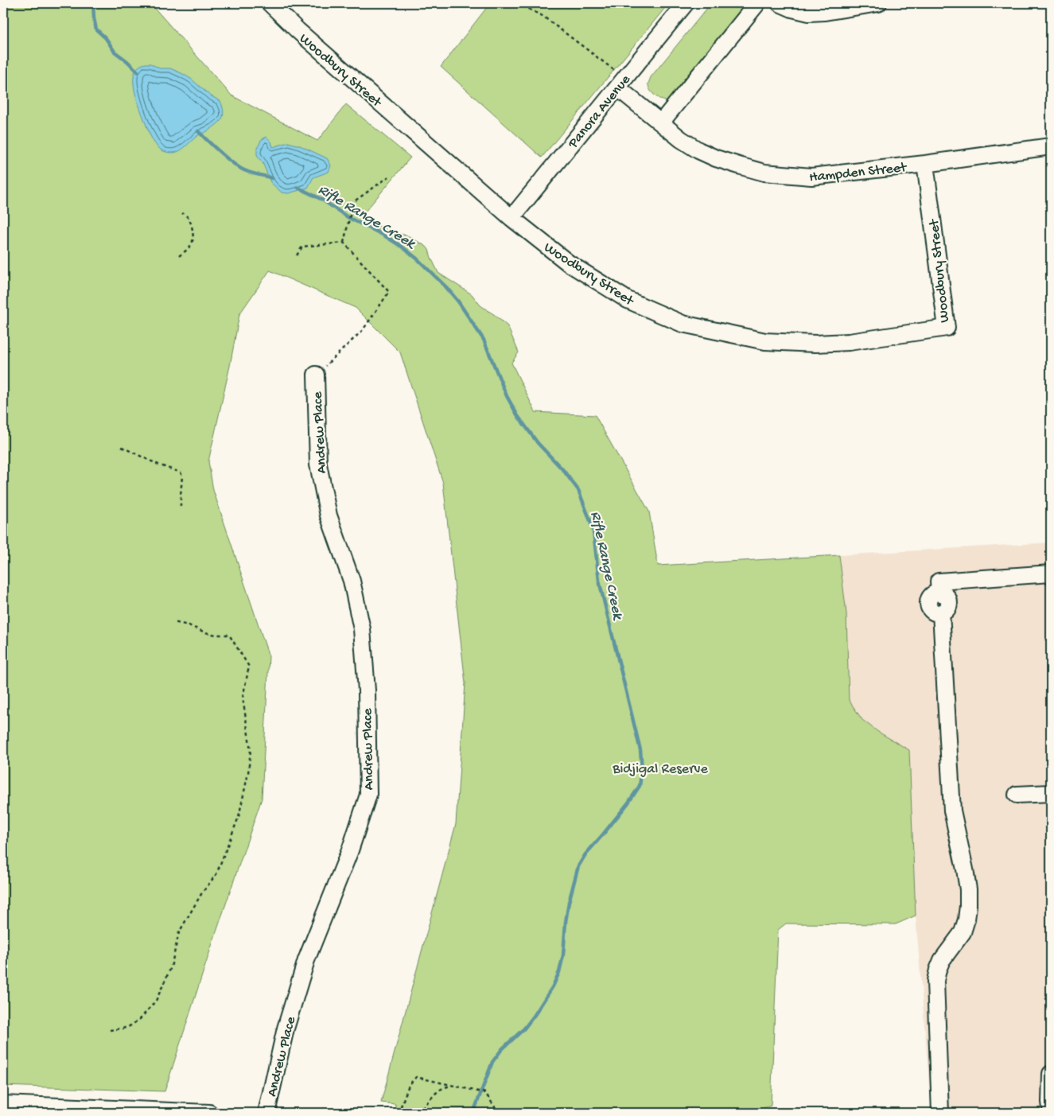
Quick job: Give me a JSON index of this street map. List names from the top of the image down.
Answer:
{
  "streets": {
    "street": [
      "Woodbury Street",
      "Panora Avenue",
      "Hampden Street",
      "Andrew Place"
    ]
  },
  "crossings": [
    ["Woodbury Street", "Panora Avenue"],
    ["Woodbury Street", "Hampden Street"],
    ["Panora Avenue", "Hampden Street"]
  ],
  "water": ["Rifle Range Creek"],
  "parks": ["Bidjigal Reserve"]
}
